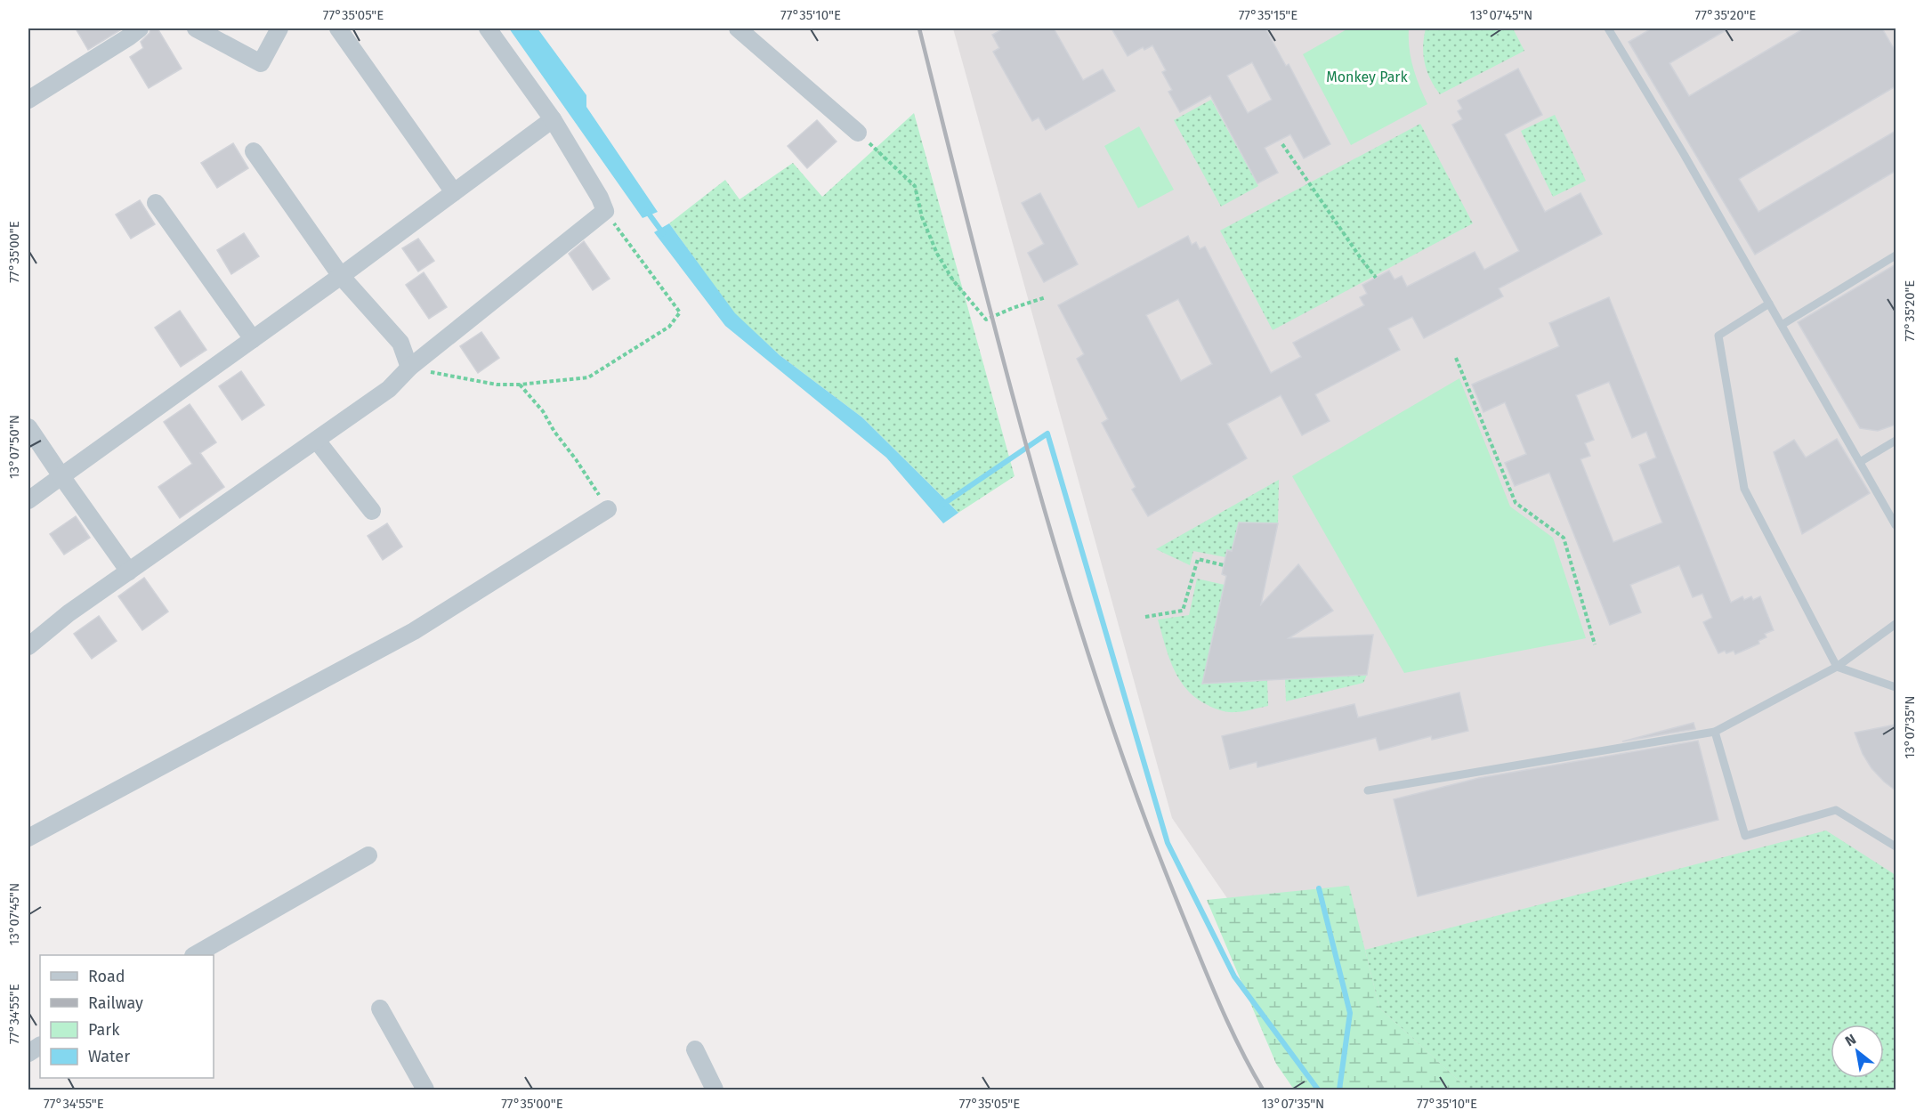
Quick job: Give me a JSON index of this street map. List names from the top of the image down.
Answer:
{
  "parks": ["Monkey Park"],
  "legend": [
    "Road",
    "Railway",
    "Park",
    "Water"
  ],
  "north": "top left",
  "coordinates": [
    "77°35'05\"E",
    "77°35'10\"E",
    "77°35'15\"E",
    "13°07'45\"N",
    "77°35'20\"E",
    "77°35'00\"E",
    "13°07'50\"N",
    "13°07'35\"N",
    "77°34'55\"E"
  ]
}
